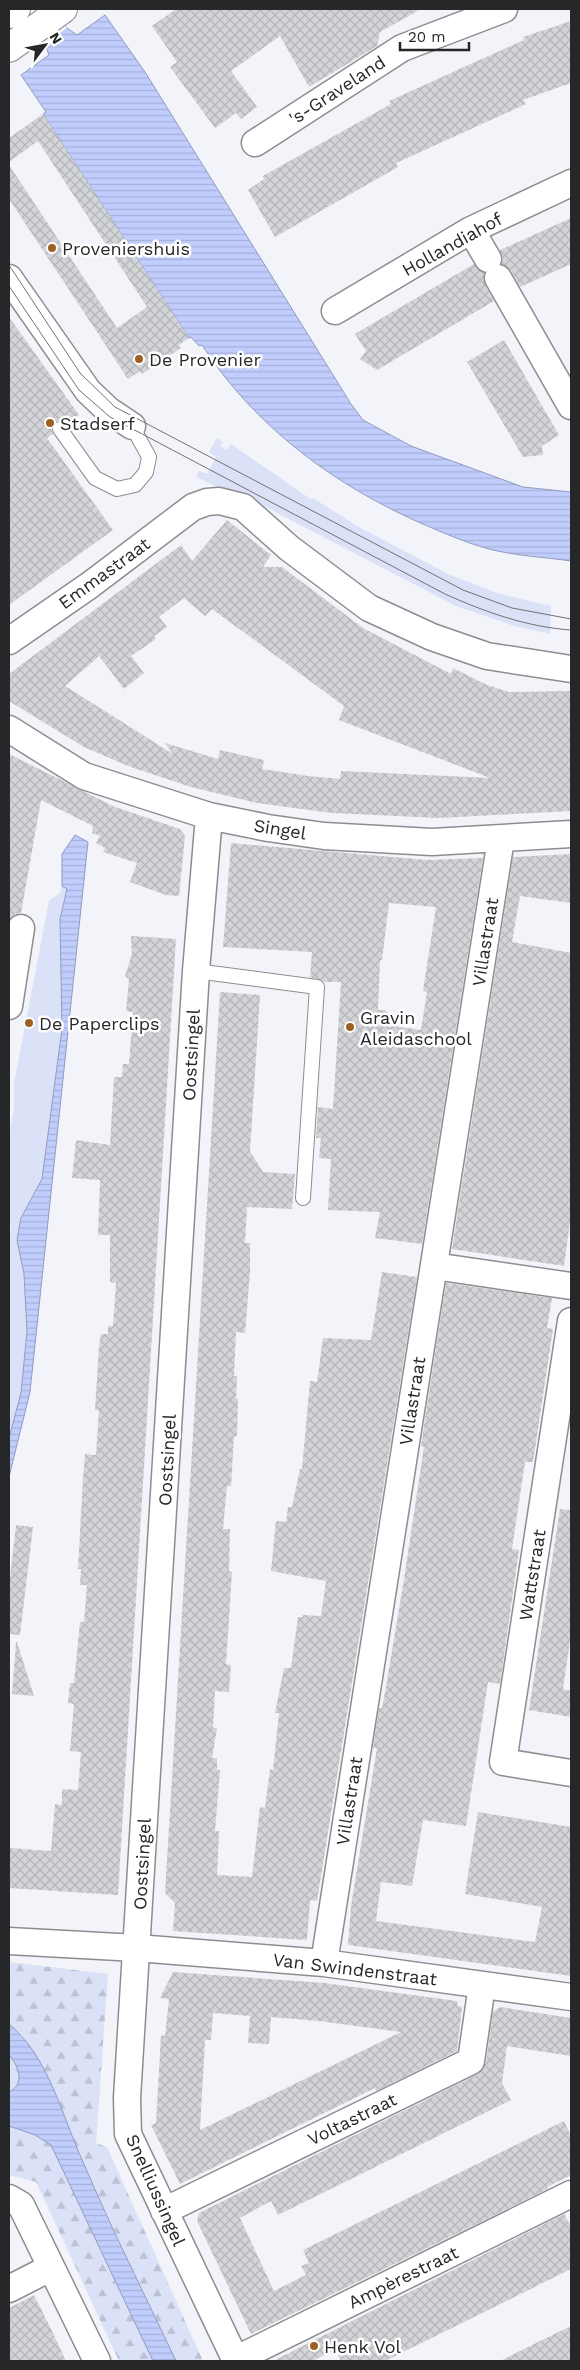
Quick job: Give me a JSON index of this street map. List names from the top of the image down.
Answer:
{
  "streets": {
    "street": [
      "'s-Graveland",
      "Hollandiahof",
      "Emmastraat",
      "Singel",
      "Villastraat",
      "Oostsingel",
      "Wattstraat",
      "Van Swindenstraat",
      "Voltastraat",
      "Snelliussingel",
      "Ampèrestraat"
    ]
  },
  "crossings": [
    ["Singel", "Villastraat"],
    ["Singel", "Oostsingel"],
    ["Villastraat", "Van Swindenstraat"],
    ["Oostsingel", "Van Swindenstraat"],
    ["Oostsingel", "Snelliussingel"],
    ["Van Swindenstraat", "Voltastraat"],
    ["Van Swindenstraat", "Snelliussingel"],
    ["Voltastraat", "Snelliussingel"],
    ["Snelliussingel", "Ampèrestraat"]
  ],
  "places": [
    "Proveniershuis",
    "De Provenier",
    "Stadserf",
    "De Paperclips",
    "Gravin Aleidaschool",
    "Henk Vol"
  ],
  "scale_bar": "20 m",
  "north": "top right"
}
